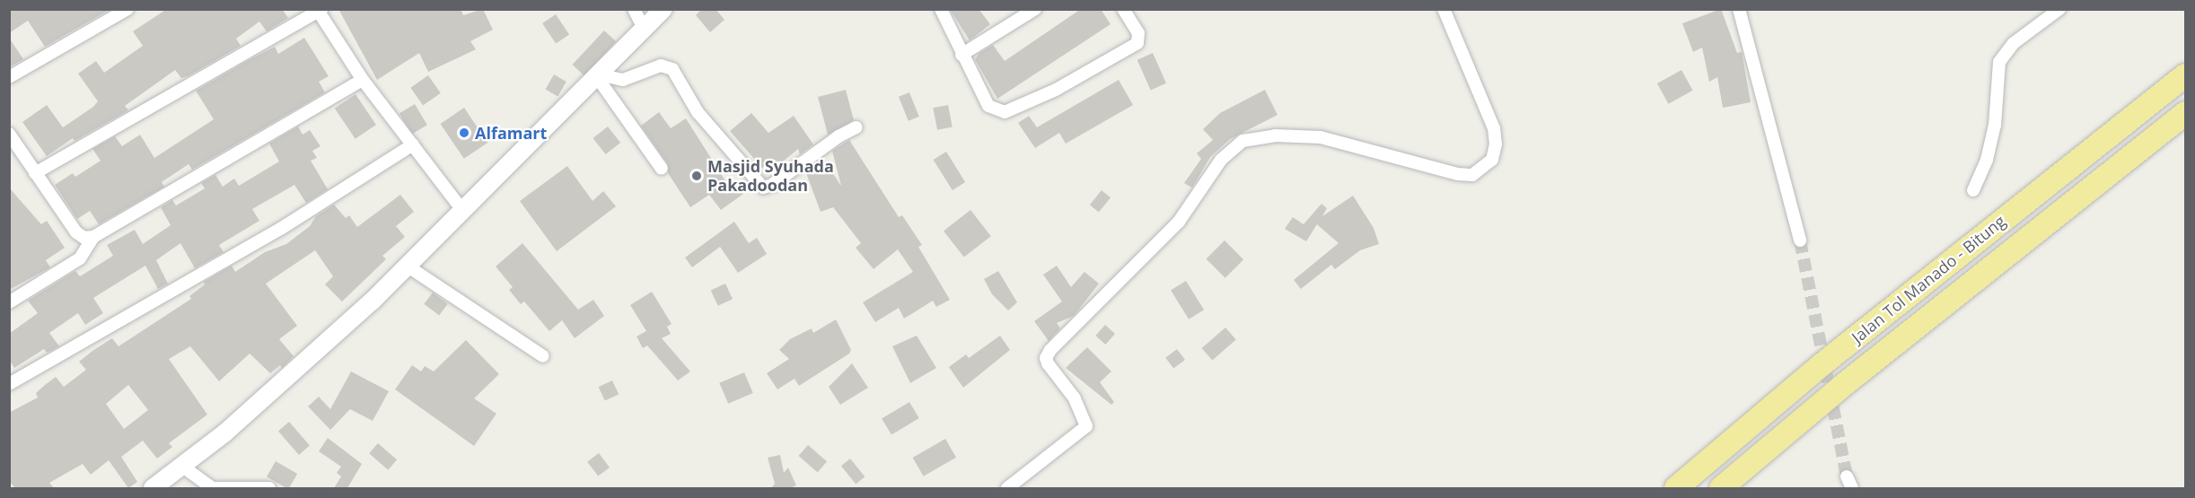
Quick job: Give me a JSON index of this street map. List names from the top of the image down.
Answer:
{
  "streets": {
    "highway": ["Jalan Tol Manado - Bitung"]
  },
  "places": ["Alfamart", "Masjid Syuhada Pakadoodan"]
}
